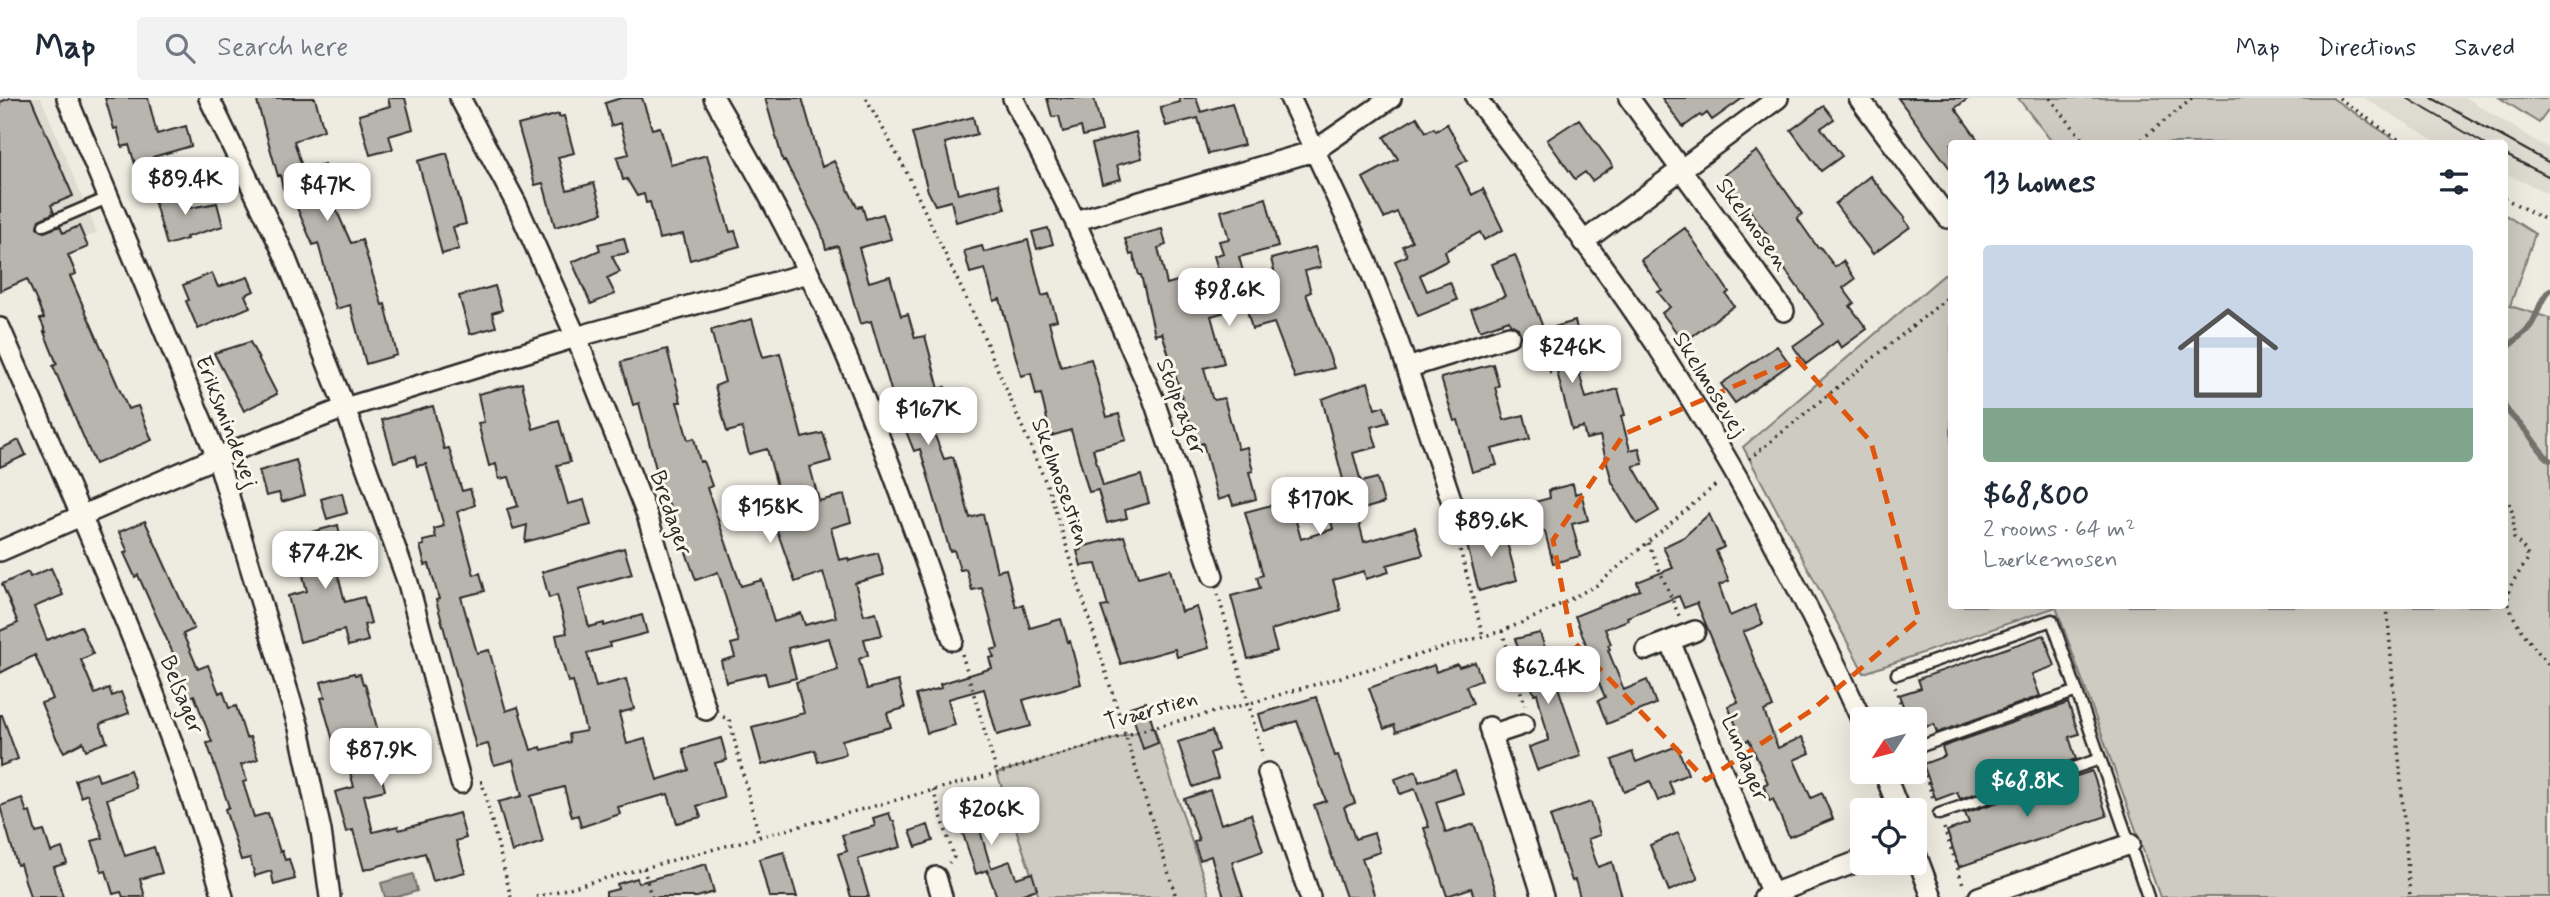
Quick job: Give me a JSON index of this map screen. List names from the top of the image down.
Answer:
{
  "streets": {
    "street": [
      "Skelmosen",
      "Skelmosevej",
      "Stolpeager",
      "Eriksmindevej",
      "Bredager",
      "Belsager",
      "Lundager"
    ],
    "path": ["Skelmosestien", "Tværstien"]
  },
  "crossings": [
    ["Skelmosen", "Skelmosevej"],
    ["Skelmosevej", "Tværstien"],
    ["Skelmosestien", "Tværstien"]
  ],
  "north": "bottom left",
  "page": {
    "header": "Map",
    "search": "Search here",
    "nav": ["Map", "Directions", "Saved"],
    "heading": "13 homes",
    "price": [
      "$89.4K",
      "$47K",
      "$98.6K",
      "$246K",
      "$167K",
      "$170K",
      "$158K",
      "$89.6K",
      "$74.2K",
      "$62.4K",
      "$87.9K",
      "$68.8K",
      "$206K"
    ],
    "list": [
      {
        "name": "$68,800",
        "note": "2 rooms · 64 m² · Lærkemosen"
      }
    ]
  }
}
